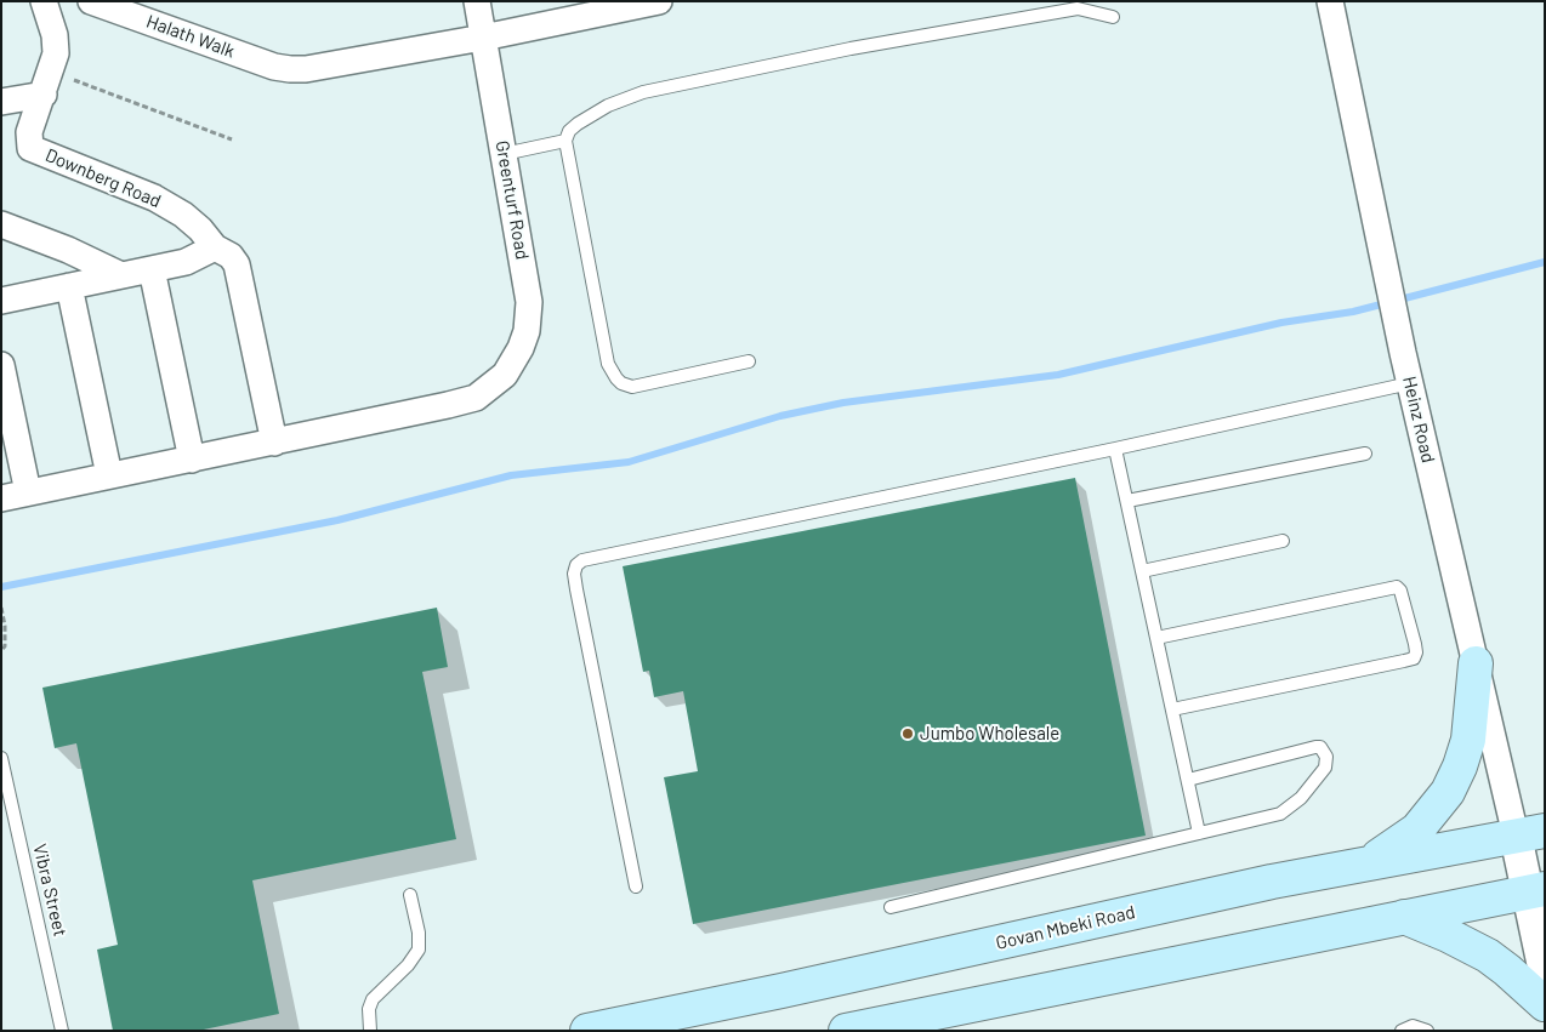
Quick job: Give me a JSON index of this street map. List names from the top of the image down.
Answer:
{
  "streets": {
    "main road": ["Govan Mbeki Road"],
    "street": [
      "Halath Walk",
      "Downberg Road",
      "Greenturf Road",
      "Heinz Road"
    ],
    "lane": ["Vibra Street"]
  },
  "crossings": [
    ["Halath Walk", "Greenturf Road"],
    ["Downberg Road", "Greenturf Road"],
    ["Heinz Road", "Govan Mbeki Road"]
  ],
  "places": ["Jumbo Wholesale"]
}
